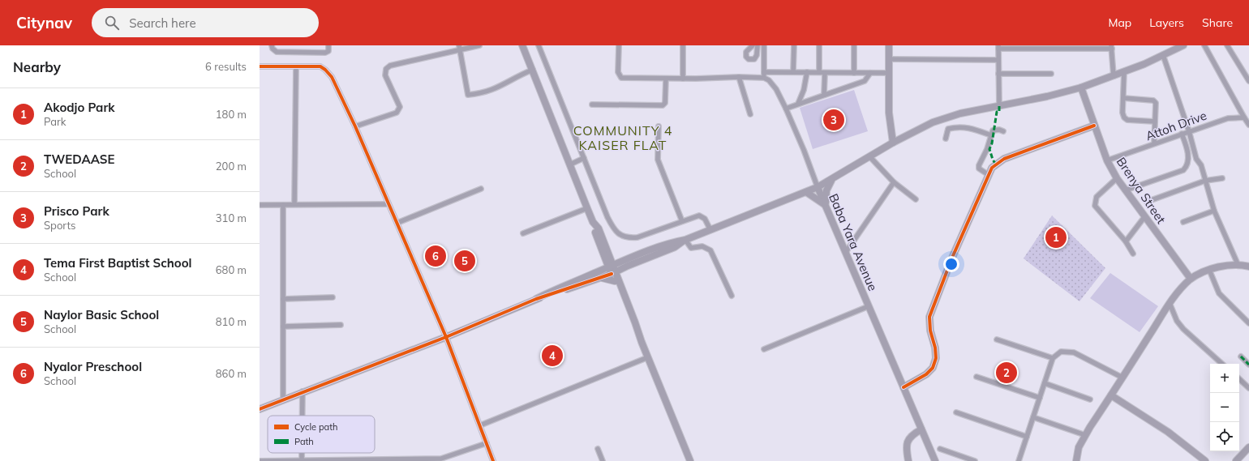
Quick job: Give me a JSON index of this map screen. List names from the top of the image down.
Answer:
{
  "streets": {
    "main road": ["Brenya Street", "Baba Yara Avenue"],
    "street": ["Attoh Drive"]
  },
  "crossings": [
    ["Attoh Drive", "Brenya Street"]
  ],
  "districts": ["COMMUNITY 4 KAISER FLAT"],
  "legend": ["Cycle path", "Path"],
  "page": {
    "header": "Citynav",
    "search": "Search here",
    "nav": ["Map", "Layers", "Share"],
    "heading": ["Nearby", "6 results"],
    "list": [
      {
        "mark": "1",
        "name": "Akodjo Park",
        "note": "Park",
        "value": "180 m"
      },
      {
        "mark": "2",
        "name": "TWEDAASE",
        "note": "School",
        "value": "200 m"
      },
      {
        "mark": "3",
        "name": "Prisco Park",
        "note": "Sports",
        "value": "310 m"
      },
      {
        "mark": "4",
        "name": "Tema First Baptist School",
        "note": "School",
        "value": "680 m"
      },
      {
        "mark": "5",
        "name": "Naylor Basic School",
        "note": "School",
        "value": "810 m"
      },
      {
        "mark": "6",
        "name": "Nyalor Preschool",
        "note": "School",
        "value": "860 m"
      }
    ],
    "pins": [
      "3",
      "1",
      "6",
      "5",
      "4",
      "2"
    ],
    "map_buttons": ["+", "−"]
  }
}
